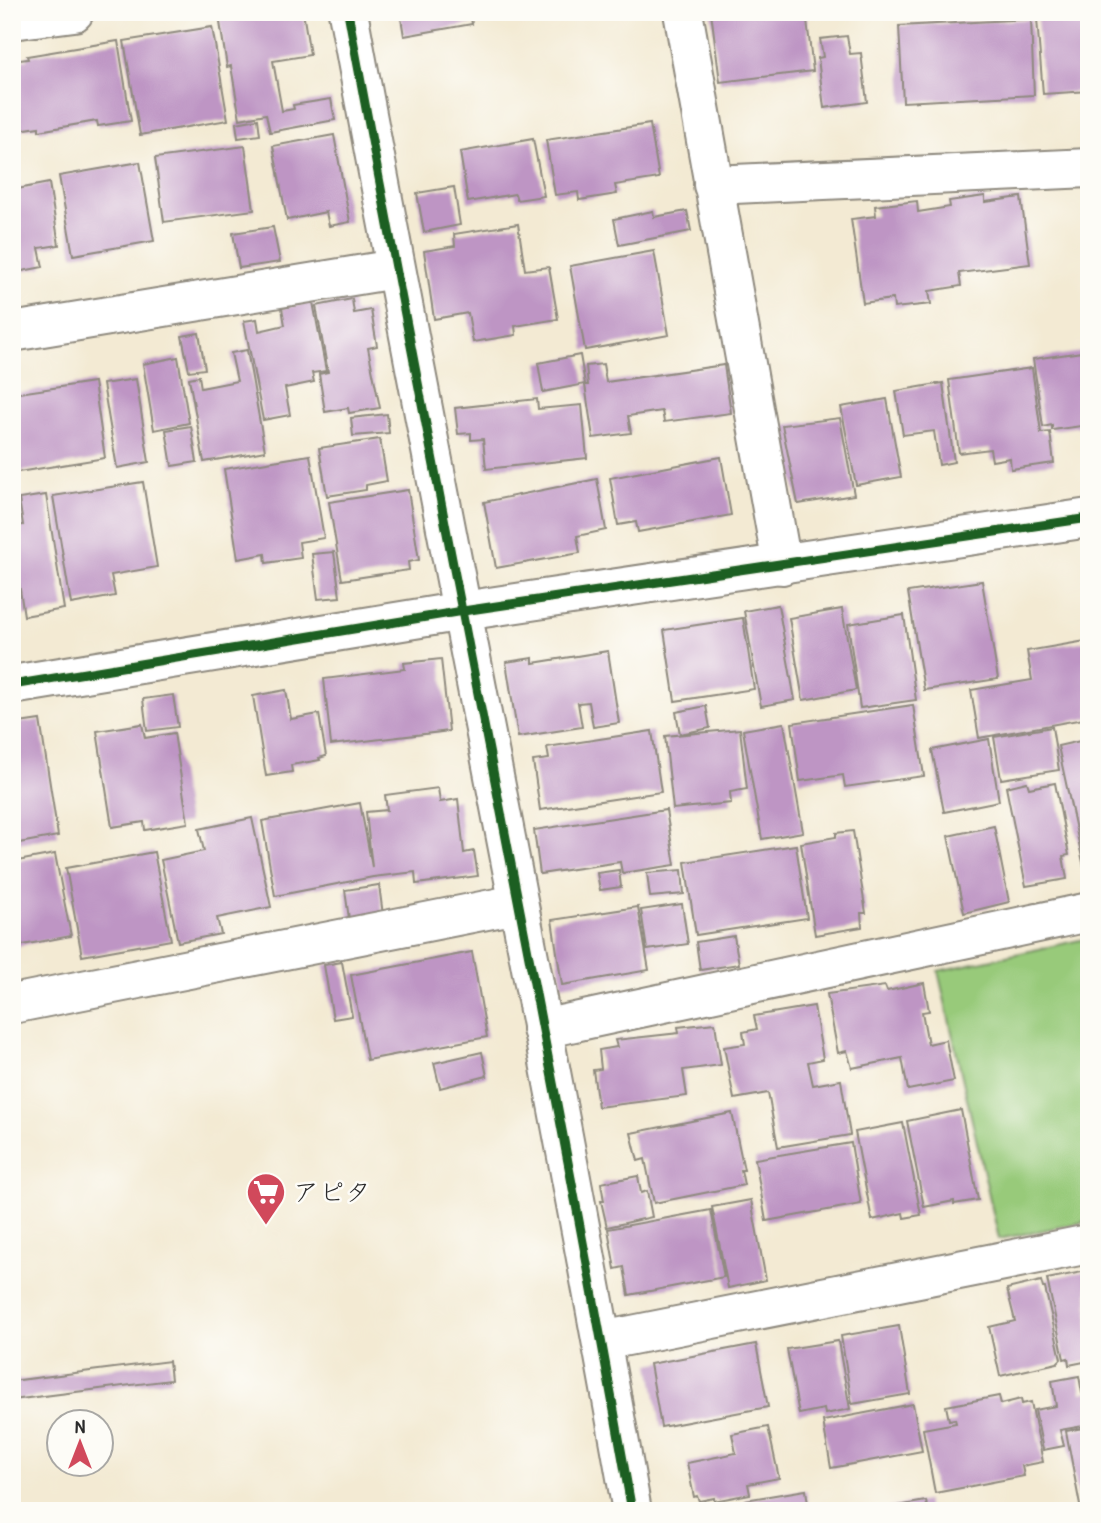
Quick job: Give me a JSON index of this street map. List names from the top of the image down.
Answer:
{
  "places": {
    "supermarket": ["アピタ"]
  },
  "north": "top"
}
